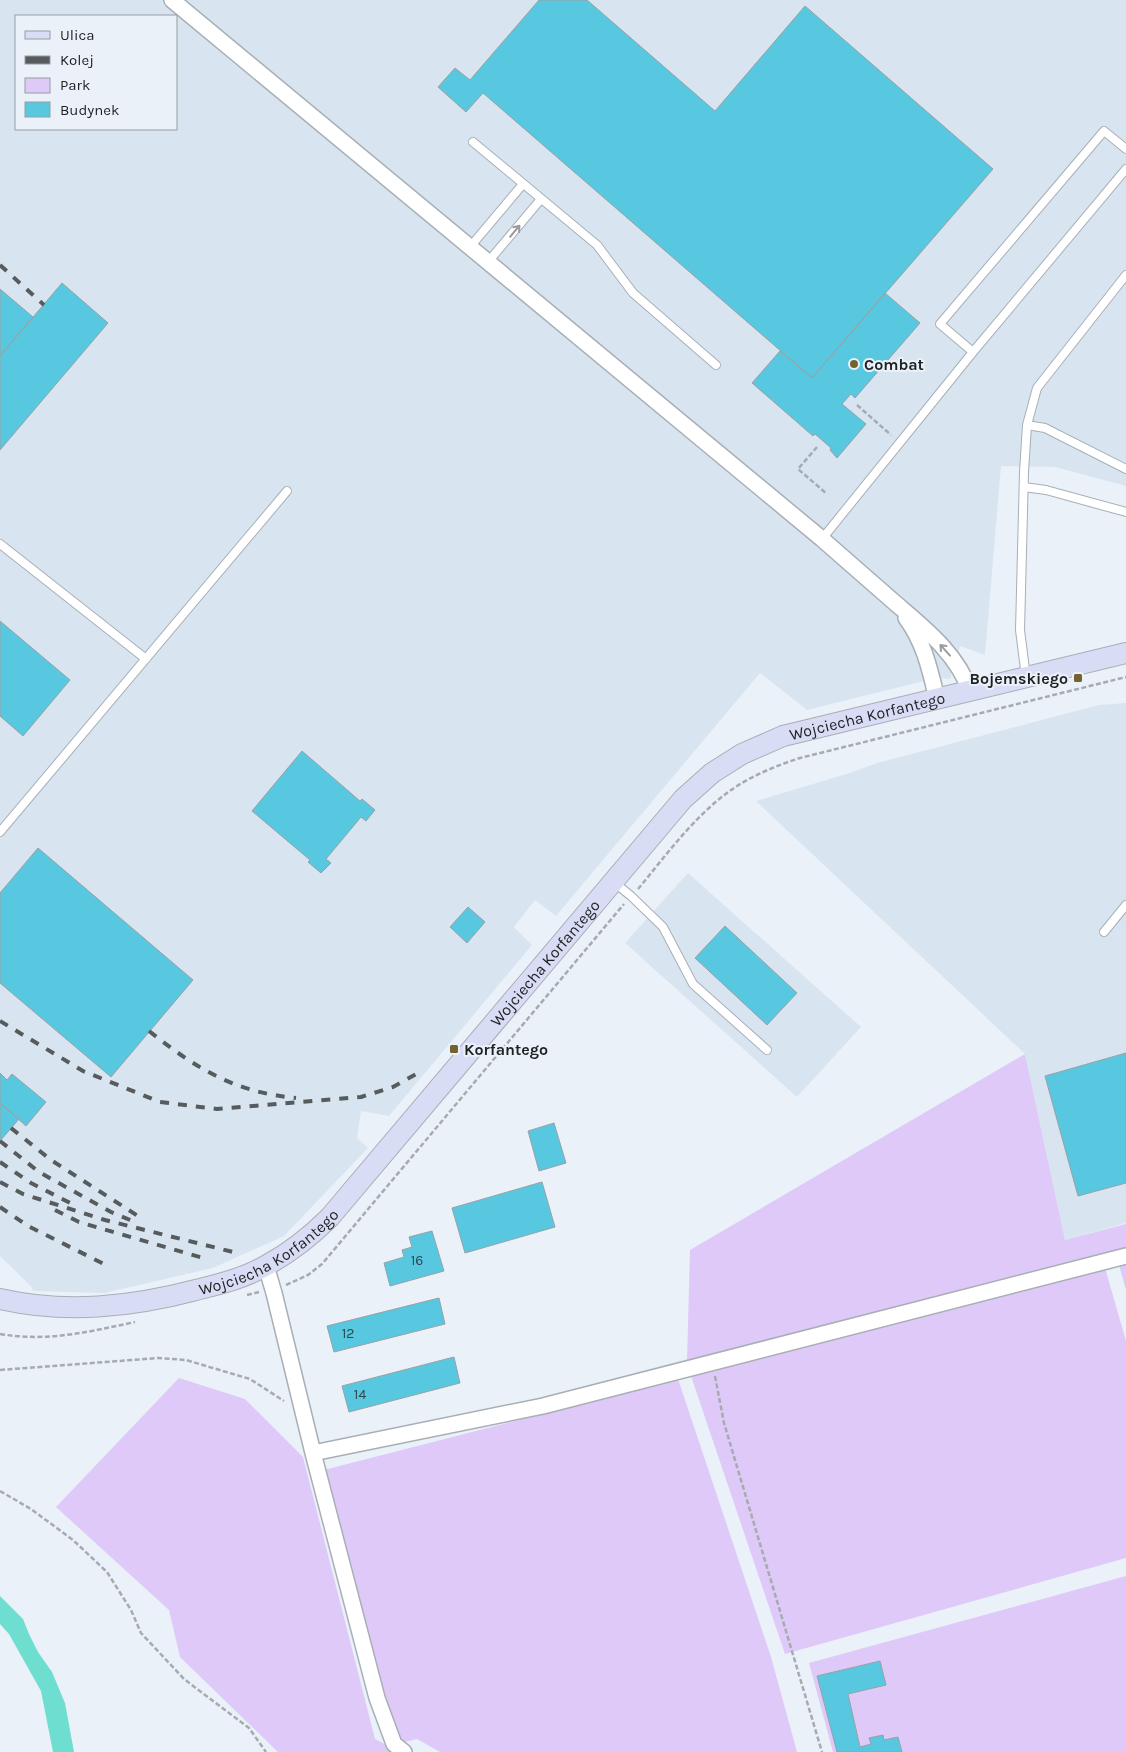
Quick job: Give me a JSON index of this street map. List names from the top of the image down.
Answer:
{
  "streets": {
    "street": ["Wojciecha Korfantego"]
  },
  "places": {
    "other": ["Combat"],
    "transit": ["Bojemskiego", "Korfantego"]
  },
  "house_numbers": ["16", "12", "14"],
  "legend": [
    "Ulica",
    "Kolej",
    "Park",
    "Budynek"
  ]
}
